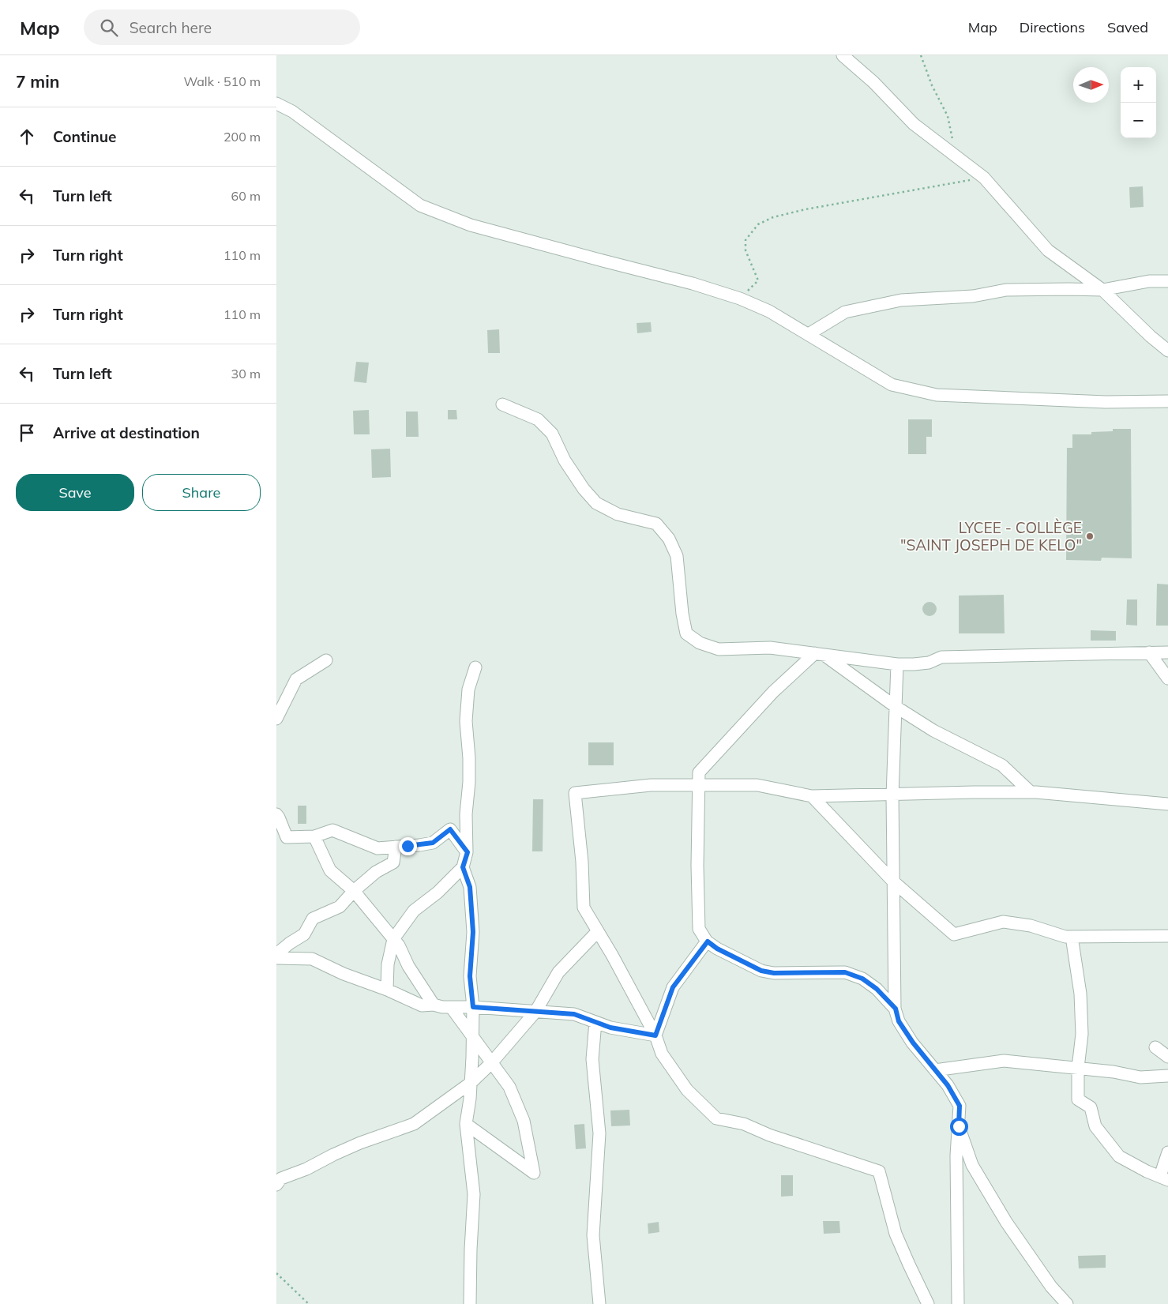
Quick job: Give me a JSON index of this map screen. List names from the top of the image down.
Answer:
{
  "places": ["LYCEE - COLLÈGE \"SAINT JOSEPH DE KELO\""],
  "north": "right",
  "page": {
    "header": "Map",
    "search": "Search here",
    "nav": ["Map", "Directions", "Saved"],
    "heading": ["7 min", "Walk · 510 m"],
    "map_buttons": ["+", "−"],
    "list": [
      ["Continue", "200 m"],
      ["Turn left", "60 m"],
      ["Turn right", "110 m"],
      ["Turn right", "110 m"],
      ["Turn left", "30 m"],
      "Arrive at destination"
    ],
    "buttons": ["Save", "Share"]
  }
}
